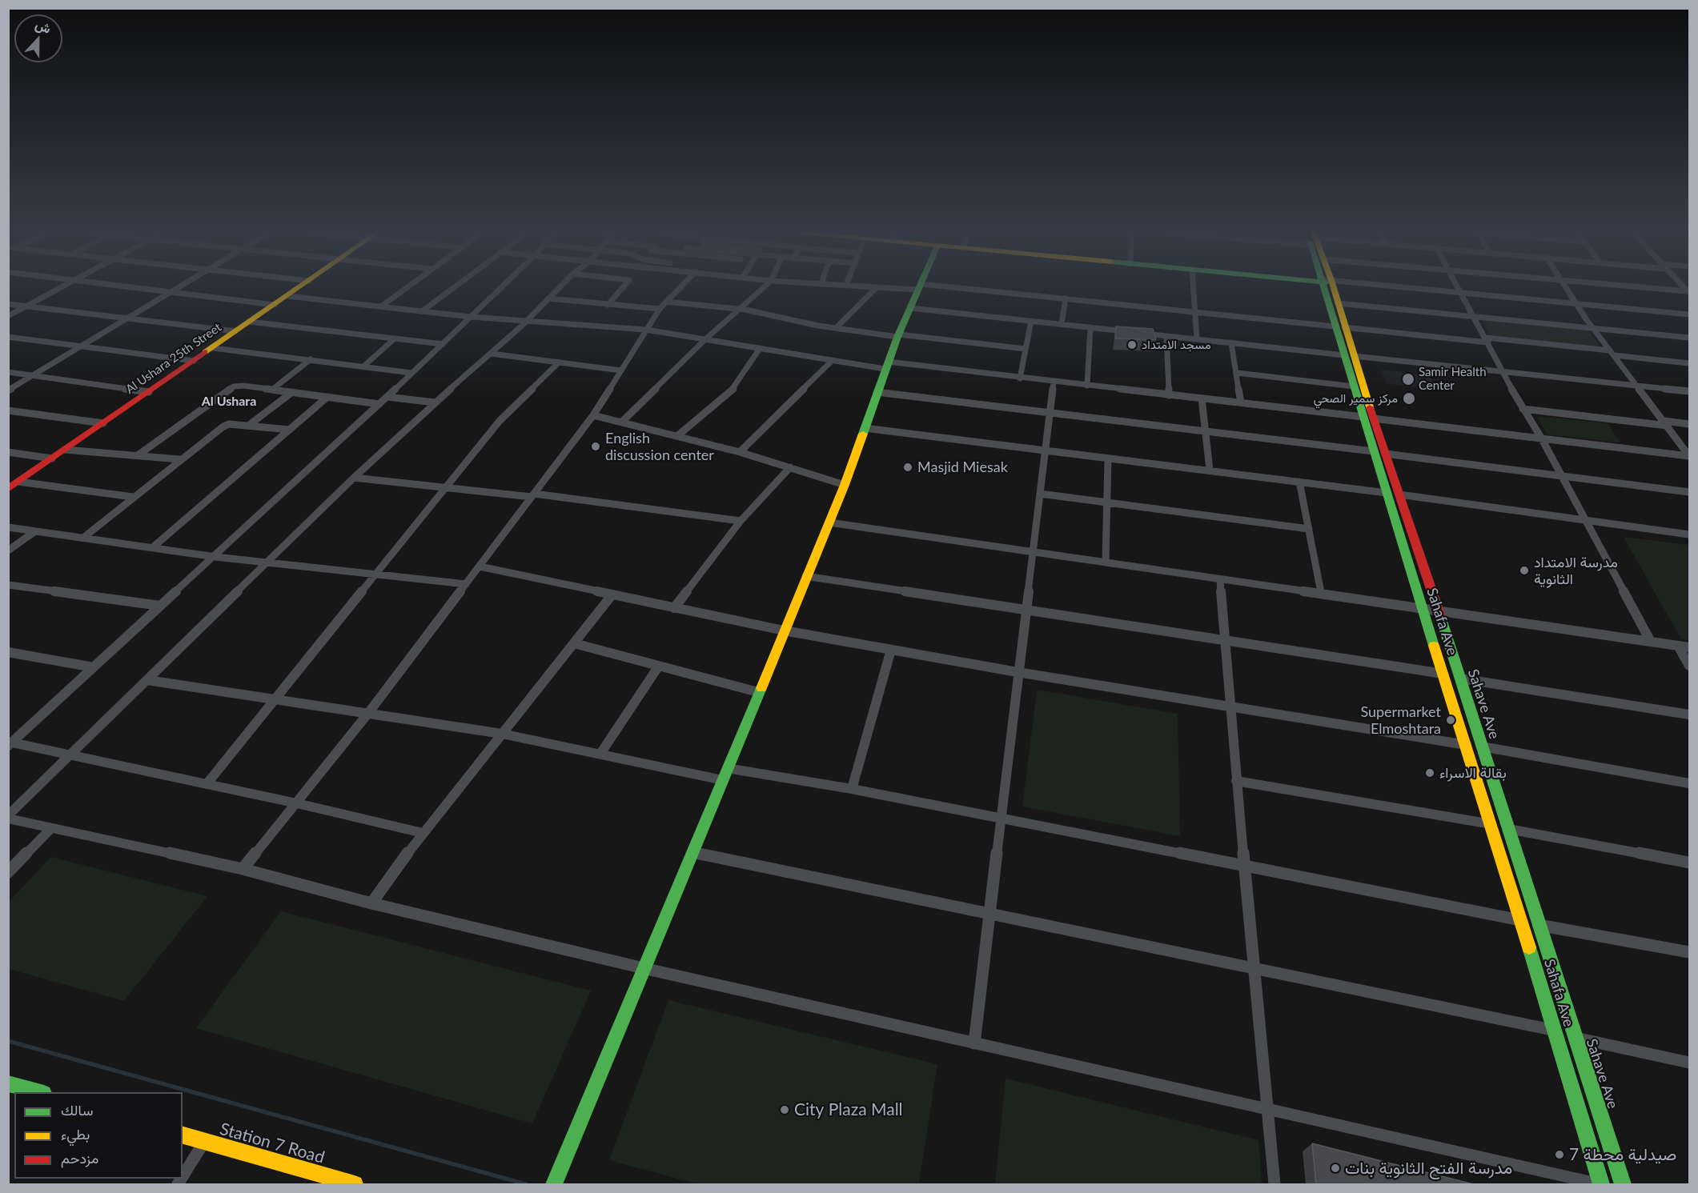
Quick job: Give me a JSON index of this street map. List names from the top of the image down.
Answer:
{
  "streets": {
    "street": [
      "Al Ushara 25th Street",
      "Sahafa Ave",
      "Sahave Ave",
      "Station 7 Road"
    ]
  },
  "crossings": [
    ["Sahafa Ave", "Sahave Ave"]
  ],
  "districts": ["Al Ushara"],
  "places": [
    "مسجد الامتداد",
    "Samir Health Center",
    "مركز سمير الصحي",
    "English discussion center",
    "Masjid Miesak",
    "مدرسة الامتداد الثانوية",
    "Supermarket Elmoshtara",
    "بقالة الاسراء",
    "City Plaza Mall",
    "صيدلية محطة 7",
    "مدرسة الفتح الثانوية بنات"
  ],
  "legend": ["سالك", "بطيء", "مزدحم"],
  "north": "top"
}
